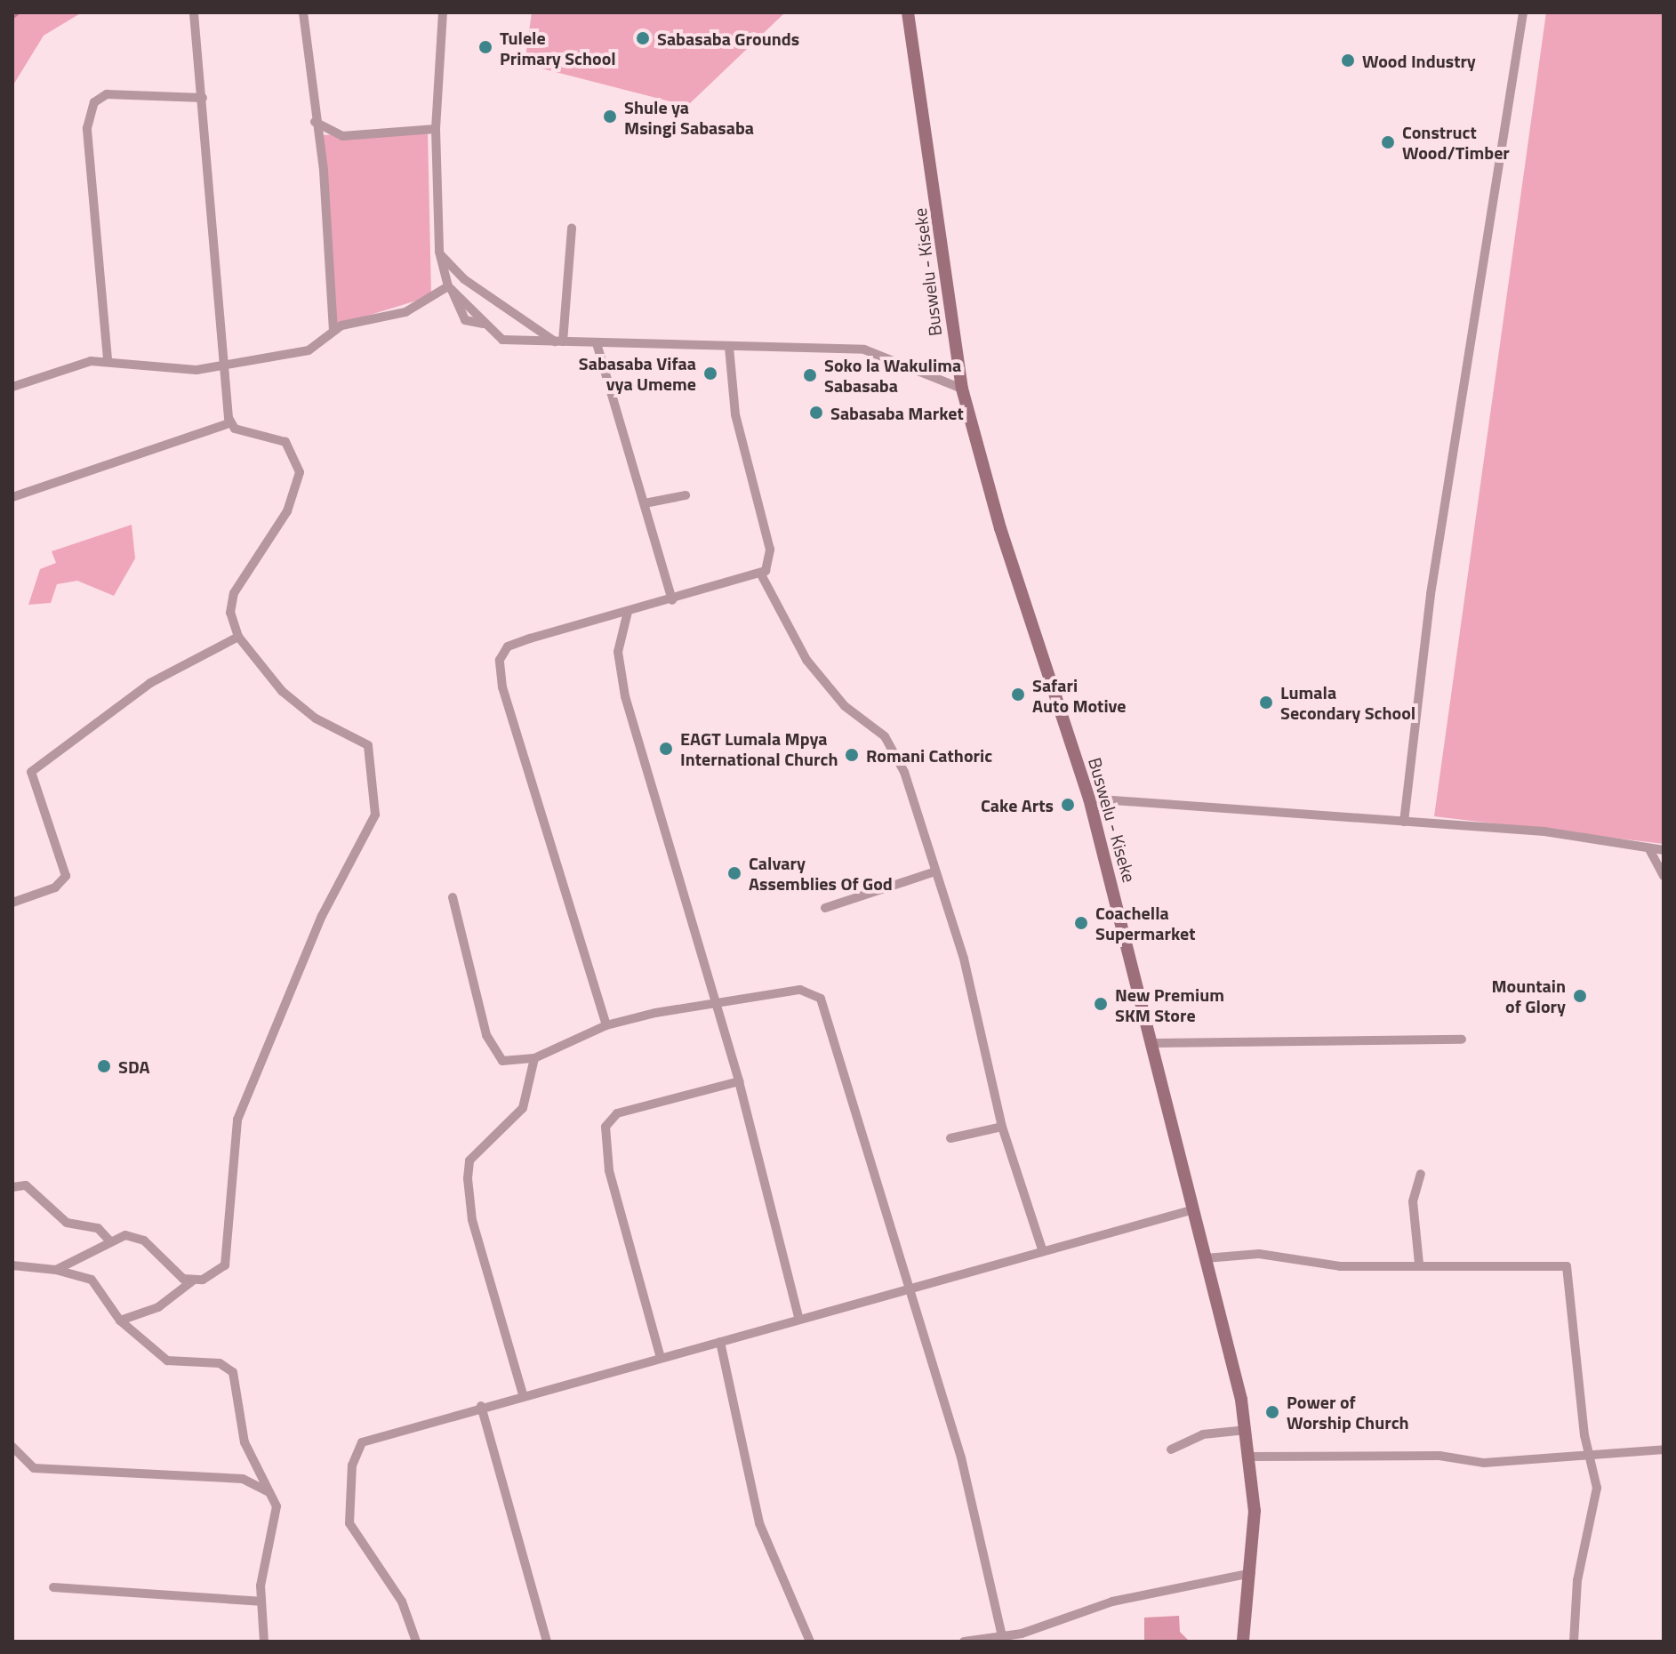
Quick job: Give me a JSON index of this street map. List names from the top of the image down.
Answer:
{
  "streets": {
    "main road": ["Buswelu - Kiseke"]
  },
  "places": [
    "Sabasaba Grounds",
    "Tulele Primary School",
    "Wood Industry",
    "Shule ya Msingi Sabasaba",
    "Construct Wood/Timber",
    "Sabasaba Vifaa vya Umeme",
    "Soko la Wakulima Sabasaba",
    "Sabasaba Market",
    "Safari Auto Motive",
    "Lumala Secondary School",
    "EAGT Lumala Mpya International Church",
    "Romani Cathoric",
    "Cake Arts",
    "Calvary Assemblies Of God",
    "Coachella Supermarket",
    "Mountain of Glory",
    "New Premium SKM Store",
    "SDA",
    "Power of Worship Church"
  ]
}
